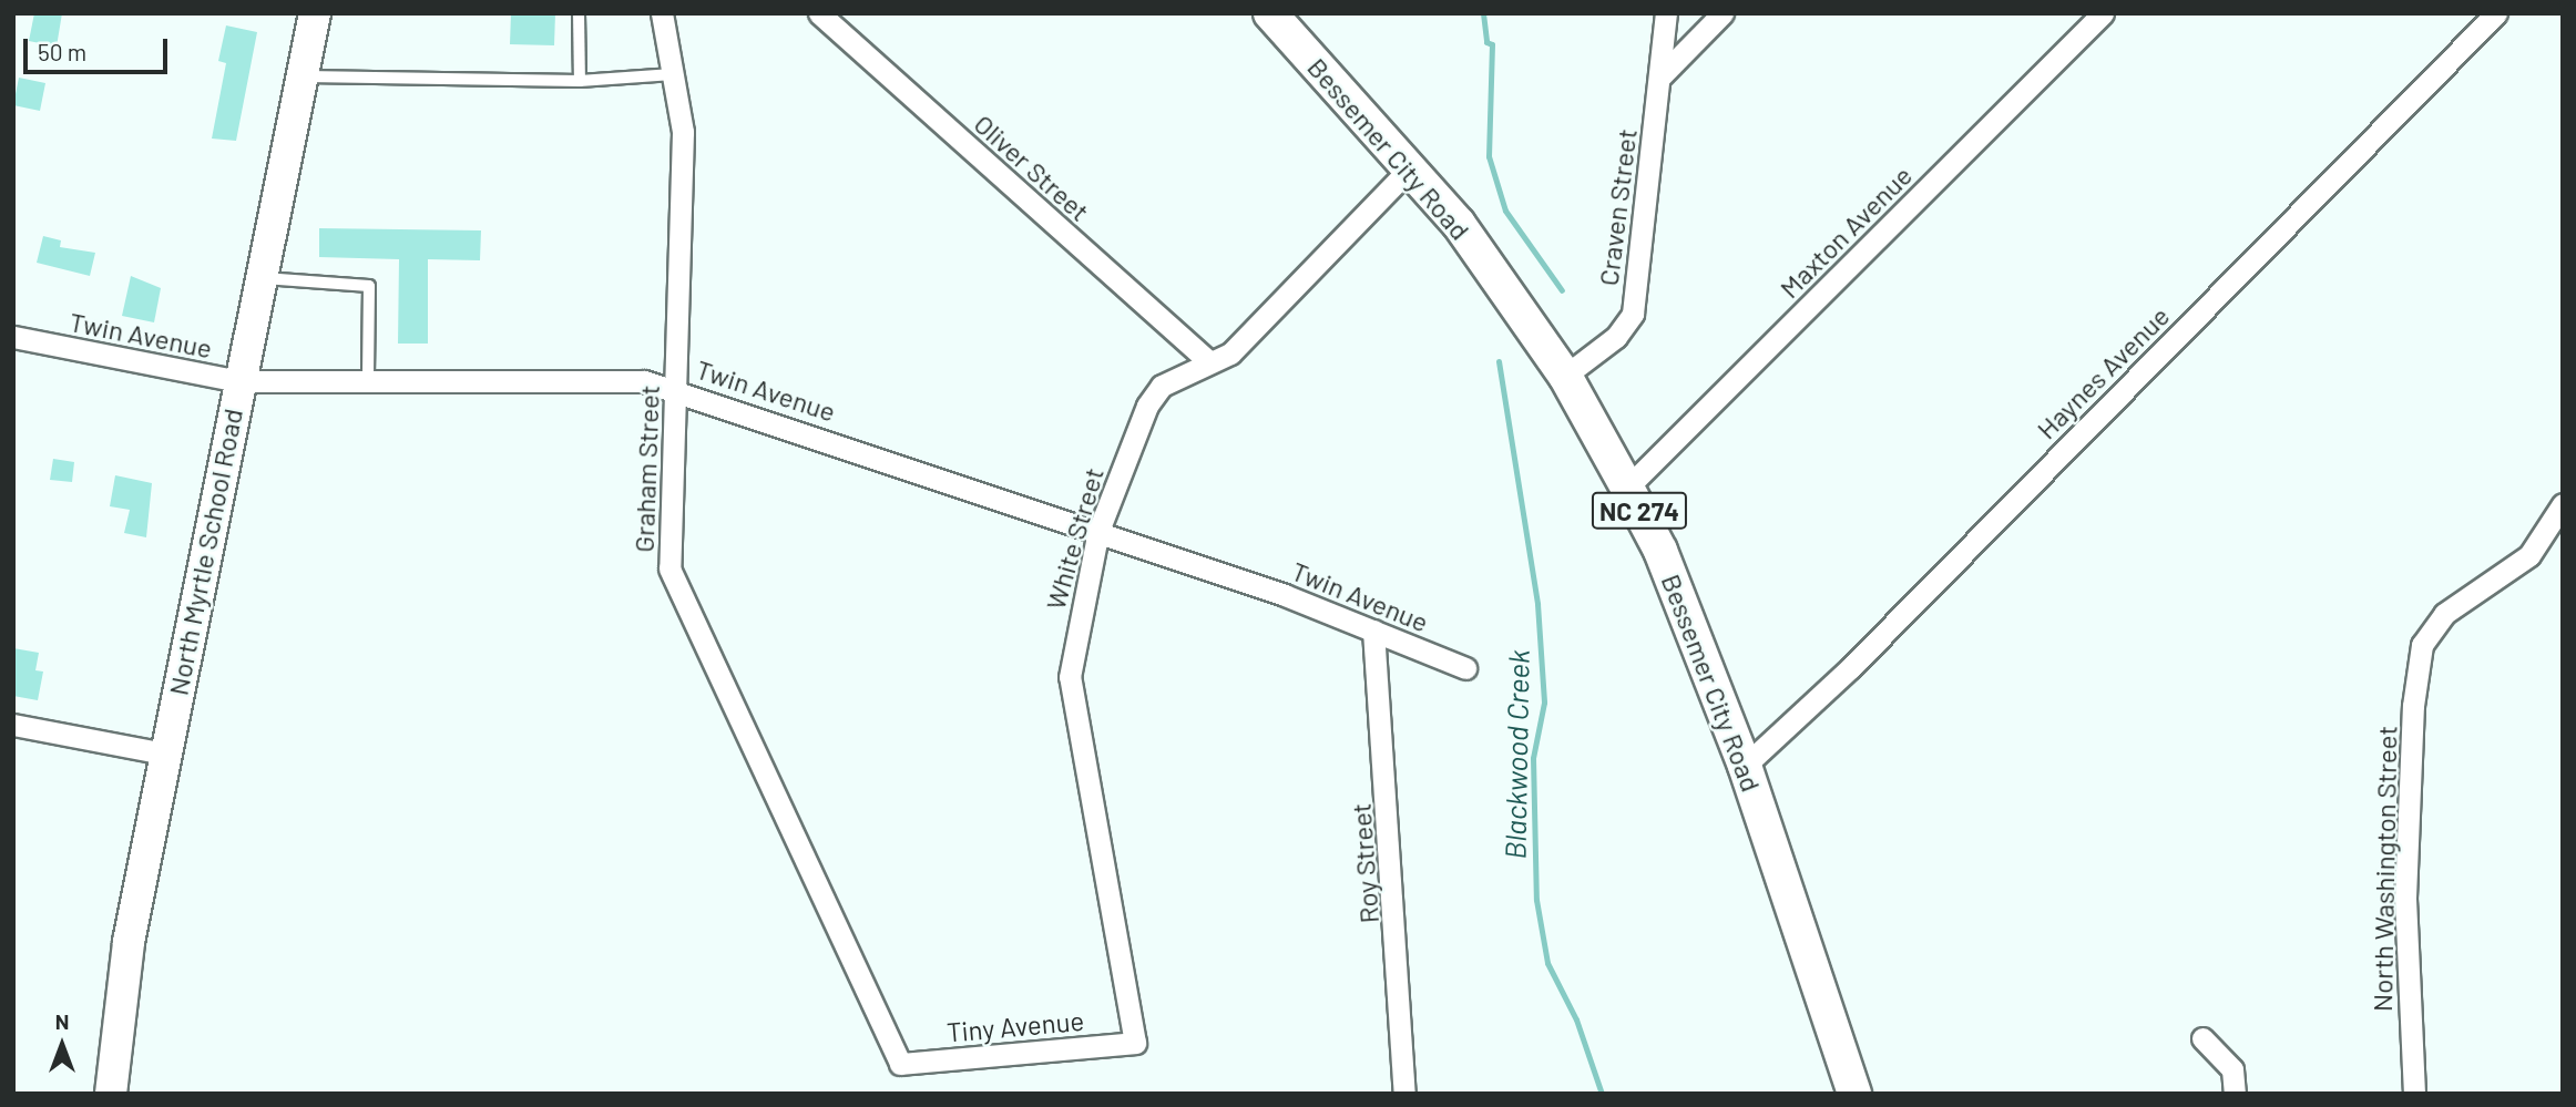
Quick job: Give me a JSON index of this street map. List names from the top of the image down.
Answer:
{
  "streets": {
    "main road": ["Bessemer City Road", "NC 274", "North Myrtle School Road"],
    "street": [
      "Oliver Street",
      "Craven Street",
      "Maxton Avenue",
      "Twin Avenue",
      "Haynes Avenue",
      "Graham Street",
      "White Street",
      "Roy Street",
      "North Washington Street",
      "Tiny Avenue"
    ]
  },
  "crossings": [
    ["Bessemer City Road", "Craven Street"],
    ["Bessemer City Road", "Maxton Avenue"],
    ["Bessemer City Road", "Haynes Avenue"],
    ["Bessemer City Road", "White Street"],
    ["Oliver Street", "White Street"],
    ["Twin Avenue", "Graham Street"],
    ["Twin Avenue", "White Street"],
    ["Twin Avenue", "North Myrtle School Road"],
    ["Twin Avenue", "Roy Street"],
    ["Graham Street", "Tiny Avenue"],
    ["White Street", "Tiny Avenue"]
  ],
  "water": ["Blackwood Creek"],
  "scale_bar": "50 m",
  "north": "top"
}
